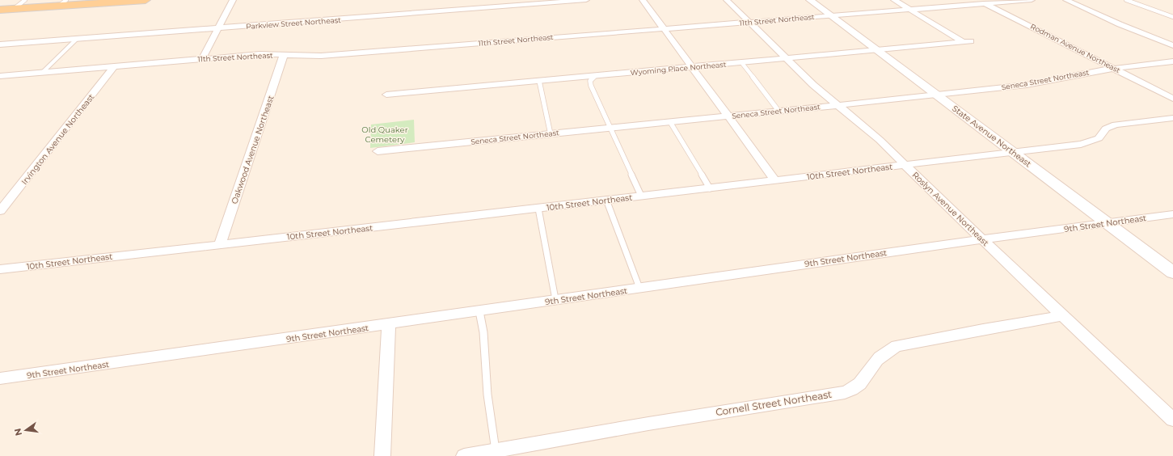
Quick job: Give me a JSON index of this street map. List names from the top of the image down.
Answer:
{
  "streets": {
    "street": [
      "11th Street Northeast",
      "Parkview Street Northeast",
      "Rodman Avenue Northeast",
      "Wyoming Place Northeast",
      "Seneca Street Northeast",
      "State Avenue Northeast",
      "Irvington Avenue Northeast",
      "Oakwood Avenue Northeast",
      "10th Street Northeast",
      "Roslyn Avenue Northeast",
      "9th Street Northeast",
      "Cornell Street Northeast"
    ]
  },
  "crossings": [
    ["11th Street Northeast", "Rodman Avenue Northeast"],
    ["11th Street Northeast", "Wyoming Place Northeast"],
    ["11th Street Northeast", "State Avenue Northeast"],
    ["11th Street Northeast", "Irvington Avenue Northeast"],
    ["11th Street Northeast", "Oakwood Avenue Northeast"],
    ["11th Street Northeast", "Roslyn Avenue Northeast"],
    ["Rodman Avenue Northeast", "Seneca Street Northeast"],
    ["Wyoming Place Northeast", "State Avenue Northeast"],
    ["Wyoming Place Northeast", "Roslyn Avenue Northeast"],
    ["Seneca Street Northeast", "State Avenue Northeast"],
    ["Seneca Street Northeast", "Roslyn Avenue Northeast"],
    ["State Avenue Northeast", "10th Street Northeast"],
    ["State Avenue Northeast", "9th Street Northeast"],
    ["Oakwood Avenue Northeast", "10th Street Northeast"],
    ["10th Street Northeast", "Roslyn Avenue Northeast"],
    ["Roslyn Avenue Northeast", "9th Street Northeast"],
    ["Roslyn Avenue Northeast", "Cornell Street Northeast"]
  ],
  "parks": ["Old Quaker Cemetery"],
  "north": "left"
}
